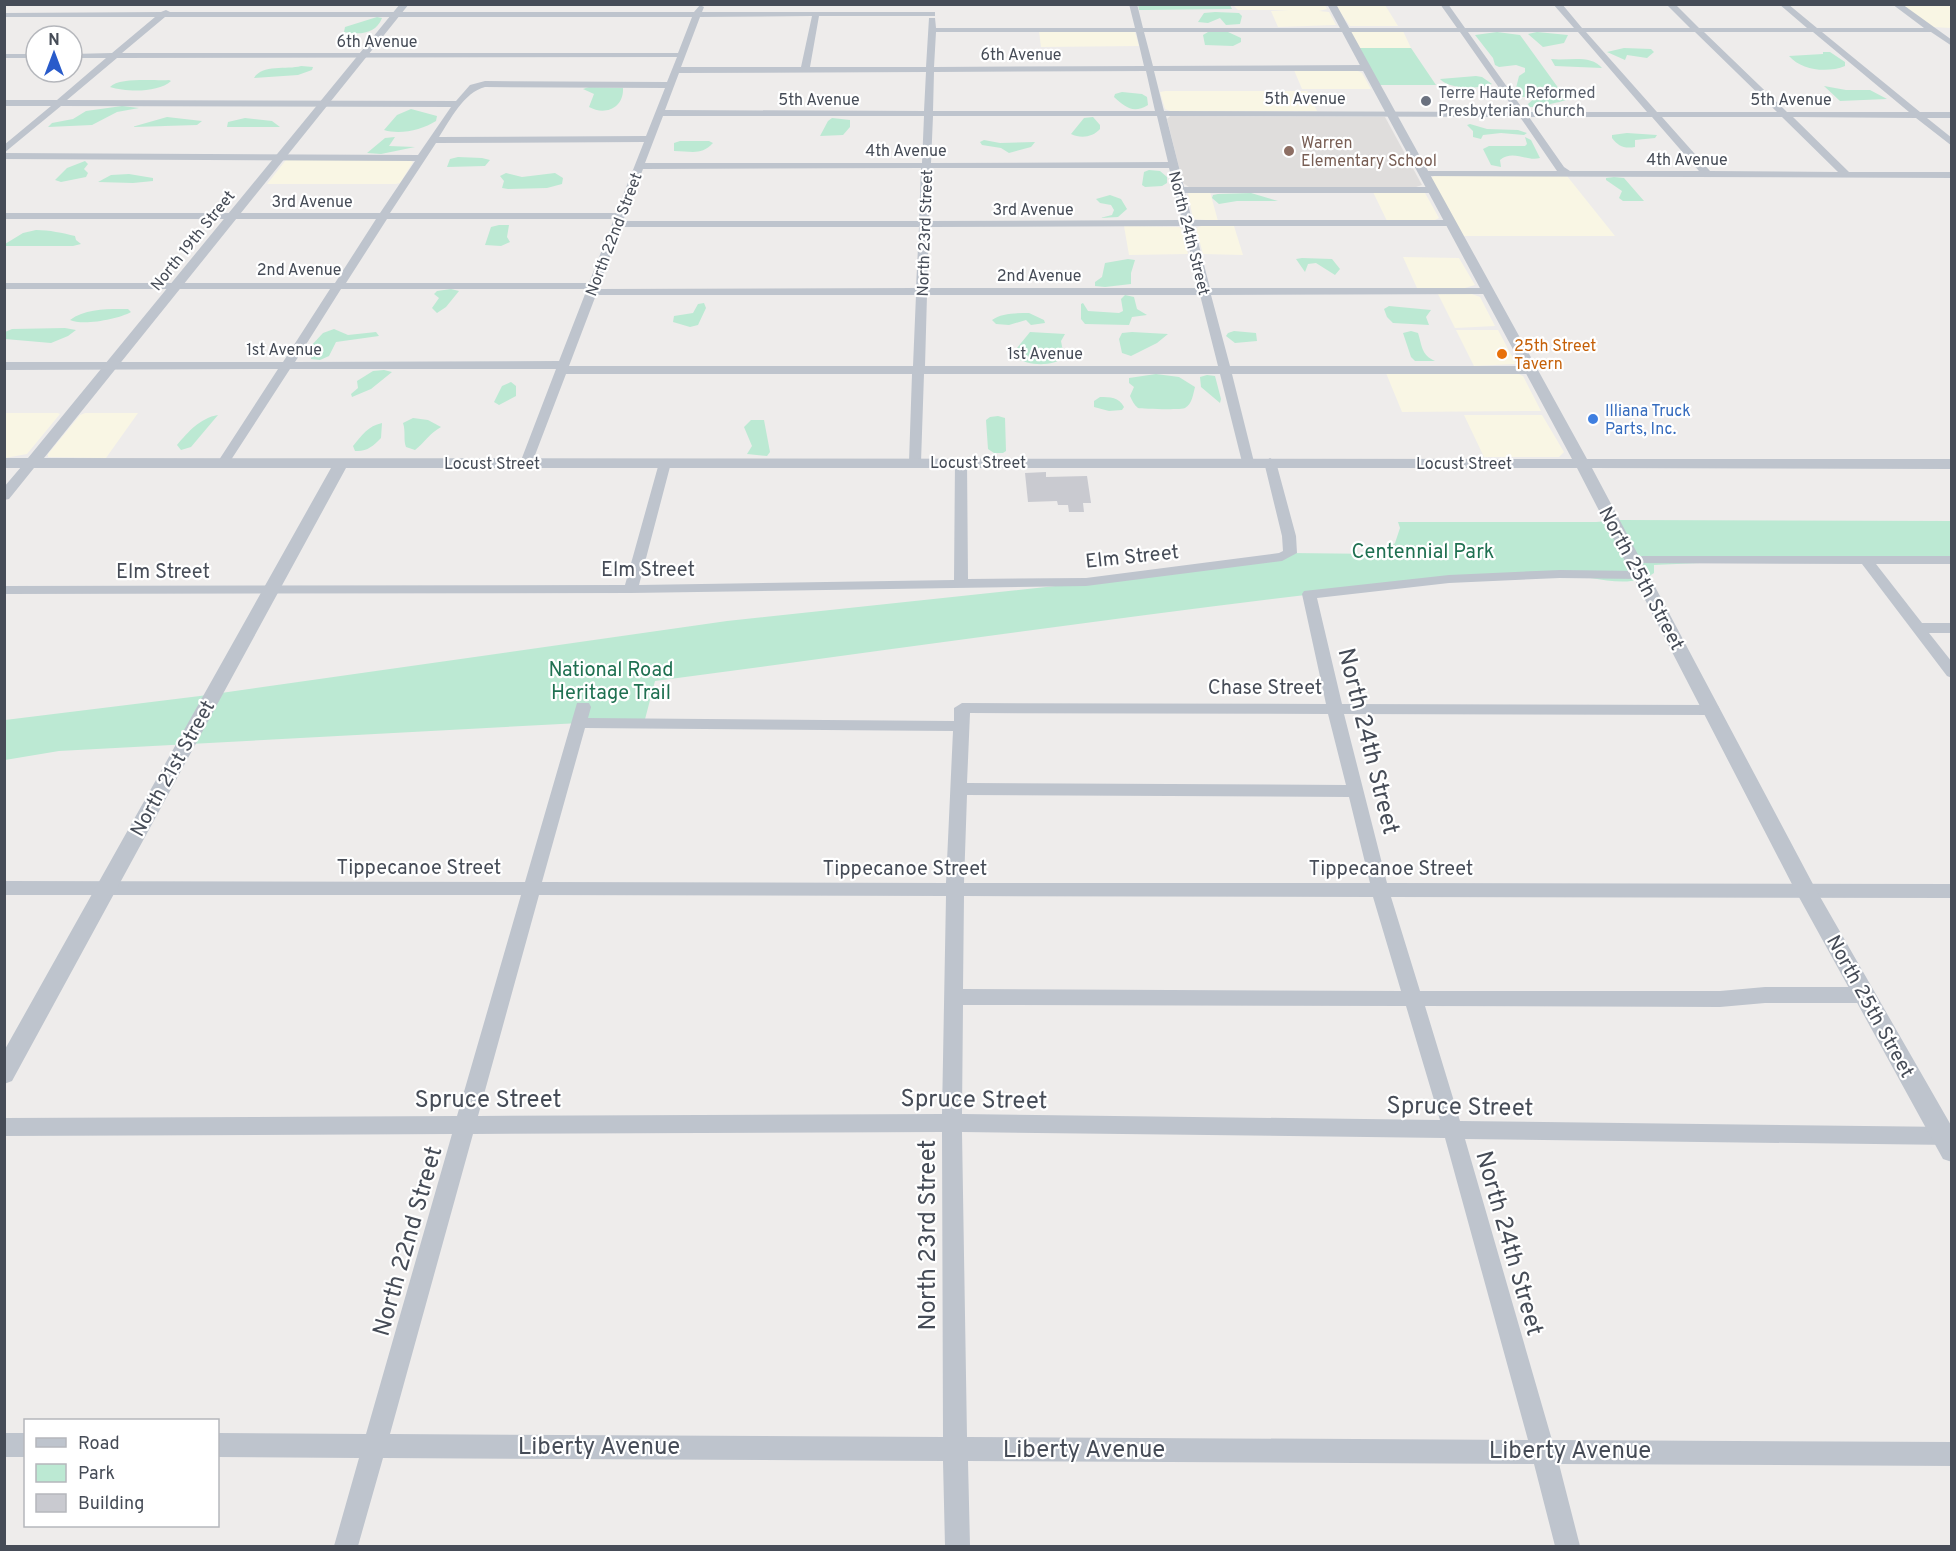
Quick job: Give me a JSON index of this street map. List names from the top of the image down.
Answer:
{
  "streets": {
    "street": [
      "6th Avenue",
      "5th Avenue",
      "4th Avenue",
      "3rd Avenue",
      "North 23rd Street",
      "North 24th Street",
      "North 22nd Street",
      "North 19th Street",
      "2nd Avenue",
      "1st Avenue",
      "Locust Street",
      "Elm Street",
      "North 25th Street",
      "Chase Street",
      "North 21st Street",
      "Tippecanoe Street",
      "Spruce Street",
      "Liberty Avenue"
    ]
  },
  "crossings": [
    ["6th Avenue", "North 23rd Street"],
    ["6th Avenue", "North 24th Street"],
    ["6th Avenue", "North 22nd Street"],
    ["6th Avenue", "North 19th Street"],
    ["6th Avenue", "North 25th Street"],
    ["5th Avenue", "North 23rd Street"],
    ["5th Avenue", "North 24th Street"],
    ["5th Avenue", "North 22nd Street"],
    ["5th Avenue", "North 25th Street"],
    ["4th Avenue", "North 23rd Street"],
    ["4th Avenue", "North 24th Street"],
    ["4th Avenue", "North 22nd Street"],
    ["4th Avenue", "North 25th Street"],
    ["3rd Avenue", "North 23rd Street"],
    ["3rd Avenue", "North 24th Street"],
    ["3rd Avenue", "North 22nd Street"],
    ["3rd Avenue", "North 19th Street"],
    ["3rd Avenue", "North 25th Street"],
    ["North 23rd Street", "2nd Avenue"],
    ["North 23rd Street", "1st Avenue"],
    ["North 23rd Street", "Locust Street"],
    ["North 23rd Street", "Chase Street"],
    ["North 23rd Street", "Tippecanoe Street"],
    ["North 23rd Street", "Spruce Street"],
    ["North 23rd Street", "Liberty Avenue"],
    ["North 24th Street", "2nd Avenue"],
    ["North 24th Street", "1st Avenue"],
    ["North 24th Street", "Locust Street"],
    ["North 24th Street", "North 25th Street"],
    ["North 24th Street", "Chase Street"],
    ["North 24th Street", "Tippecanoe Street"],
    ["North 24th Street", "Spruce Street"],
    ["North 24th Street", "Liberty Avenue"],
    ["North 22nd Street", "2nd Avenue"],
    ["North 22nd Street", "1st Avenue"],
    ["North 22nd Street", "Locust Street"],
    ["North 22nd Street", "Chase Street"],
    ["North 22nd Street", "Tippecanoe Street"],
    ["North 22nd Street", "Spruce Street"],
    ["North 22nd Street", "Liberty Avenue"],
    ["North 19th Street", "2nd Avenue"],
    ["North 19th Street", "1st Avenue"],
    ["North 19th Street", "Locust Street"],
    ["2nd Avenue", "North 25th Street"],
    ["1st Avenue", "North 25th Street"],
    ["Locust Street", "Elm Street"],
    ["Locust Street", "North 25th Street"],
    ["Locust Street", "North 21st Street"],
    ["Elm Street", "North 21st Street"],
    ["North 25th Street", "Chase Street"],
    ["North 25th Street", "Tippecanoe Street"],
    ["North 25th Street", "Spruce Street"],
    ["North 21st Street", "Tippecanoe Street"]
  ],
  "parks": ["Centennial Park", "National Road Heritage Trail"],
  "places": [
    "Terre Haute Reformed Presbyterian Church",
    "Warren Elementary School",
    "25th Street Tavern",
    "Illiana Truck Parts, Inc."
  ],
  "legend": ["Road", "Park", "Building"],
  "north": "top"
}
